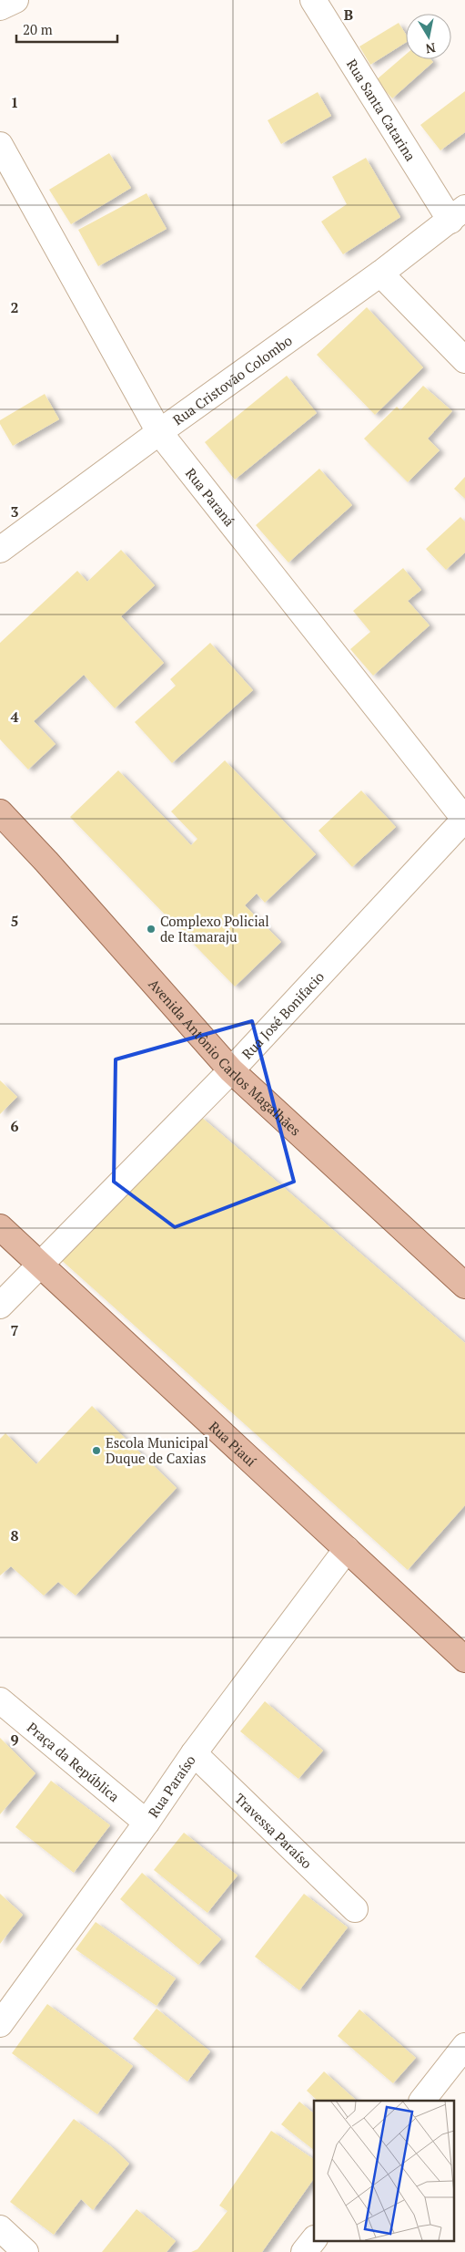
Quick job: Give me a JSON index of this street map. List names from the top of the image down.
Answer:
{
  "streets": {
    "main road": ["Avenida Antônio Carlos Magalhães", "Rua Piauí"],
    "street": [
      "Rua Santa Catarina",
      "Rua Cristovão Colombo",
      "Rua Paraná",
      "Rua José Bonifacio",
      "Praça da República",
      "Rua Paraíso",
      "Travessa Paraíso"
    ]
  },
  "crossings": [
    ["Rua Santa Catarina", "Rua Cristovão Colombo"],
    ["Rua Cristovão Colombo", "Rua Paraná"],
    ["Rua Paraná", "Rua José Bonifacio"],
    ["Rua José Bonifacio", "Avenida Antônio Carlos Magalhães"],
    ["Rua José Bonifacio", "Rua Piauí"],
    ["Rua Piauí", "Rua Paraíso"],
    ["Praça da República", "Rua Paraíso"],
    ["Rua Paraíso", "Travessa Paraíso"]
  ],
  "places": ["Complexo Policial de Itamaraju", "Escola Municipal Duque de Caxias"],
  "scale_bar": "20 m",
  "north": "bottom",
  "grid": {
    "columns": ["B"],
    "rows": [
      "1",
      "2",
      "3",
      "4",
      "5",
      "6",
      "7",
      "8",
      "9"
    ]
  }
}
